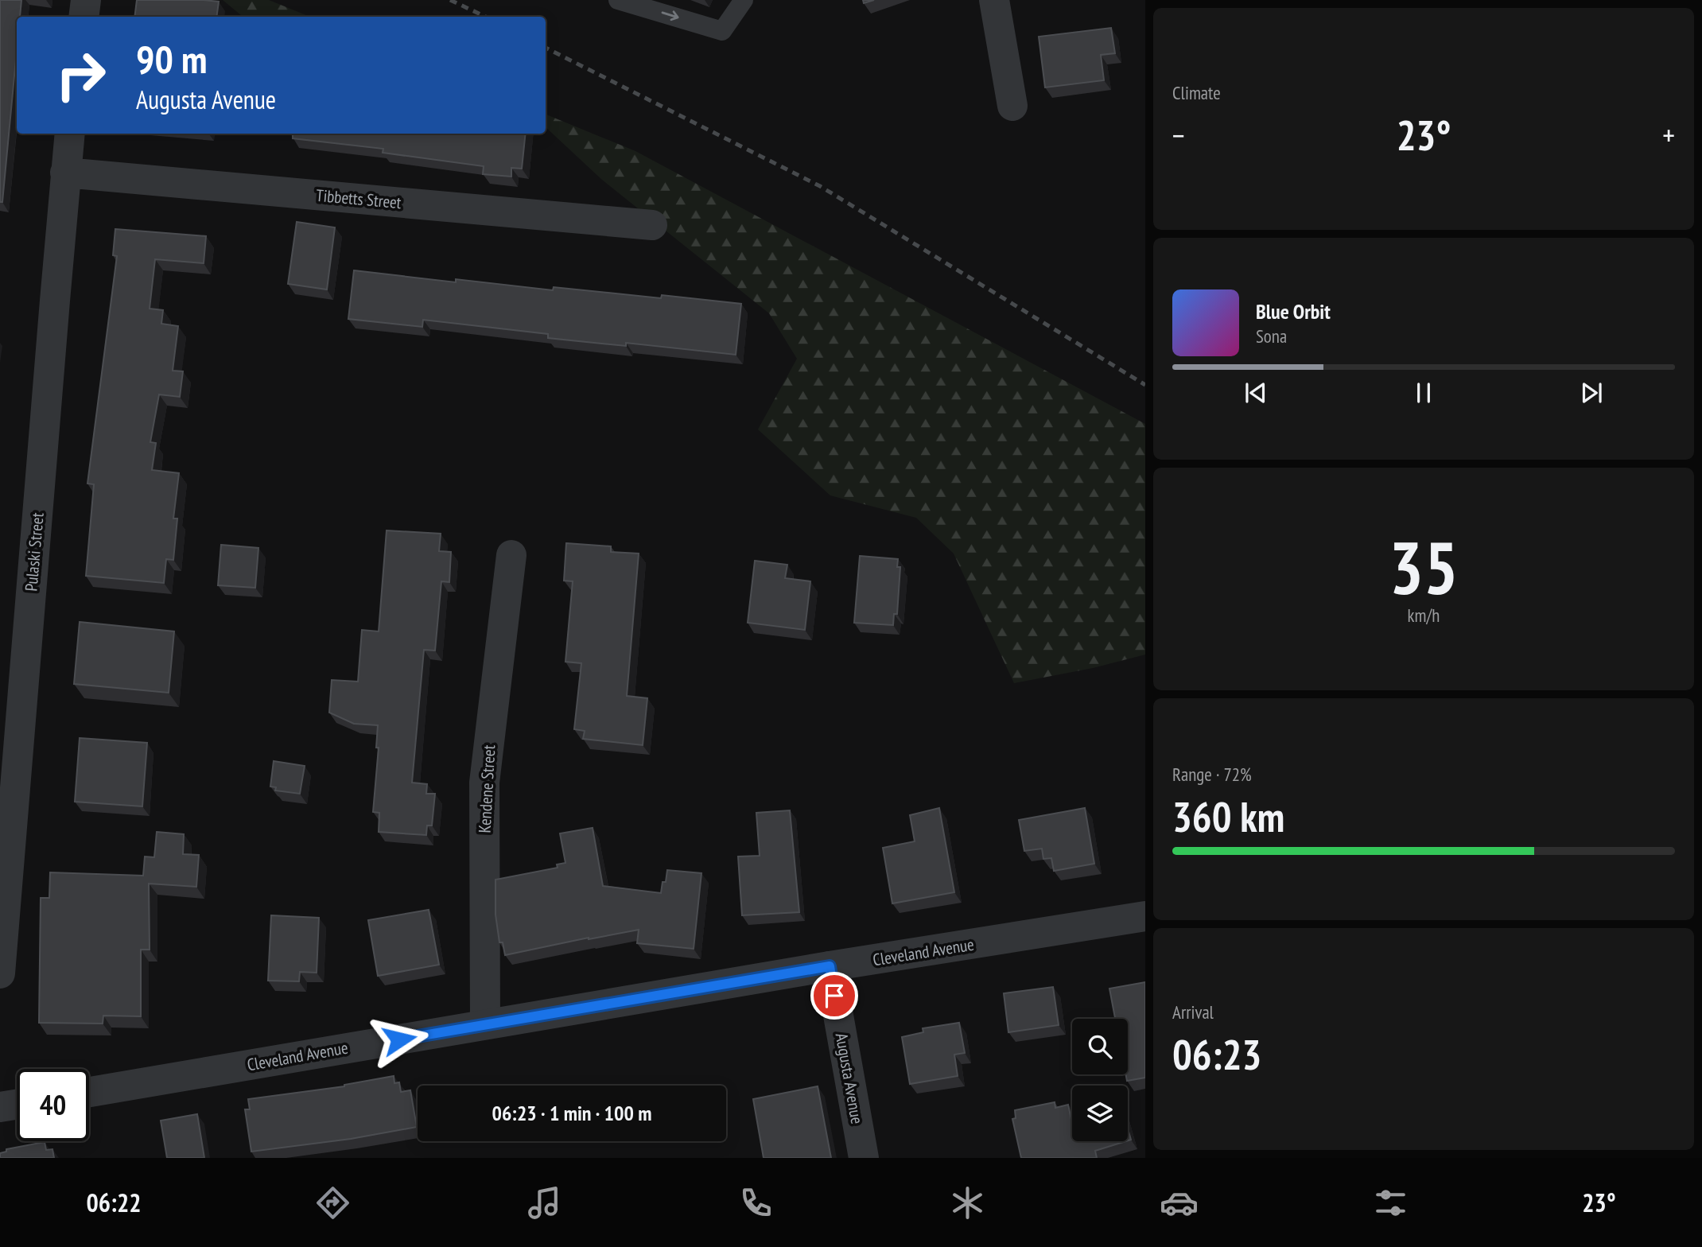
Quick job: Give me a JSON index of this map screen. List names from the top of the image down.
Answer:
{
  "streets": {
    "street": [
      "Tibbetts Street",
      "Pulaski Street",
      "Kendene Street",
      "Cleveland Avenue",
      "Augusta Avenue"
    ]
  },
  "crossings": [
    ["Tibbetts Street", "Pulaski Street"],
    ["Kendene Street", "Cleveland Avenue"],
    ["Cleveland Avenue", "Augusta Avenue"]
  ],
  "page": {
    "tile": [
      "Climate",
      ["35", "km/h"],
      ["Range · 72%", "360 km"],
      ["Arrival", "06:23"]
    ],
    "turn": ["90 m", "Augusta Avenue"],
    "heat": ["−", "23°", "+"],
    "song": ["Blue Orbit", "Sona"],
    "limit": "40",
    "trip": "06:23 · 1 min · 100 m",
    "tabs": ["06:22", "23°"]
  }
}
